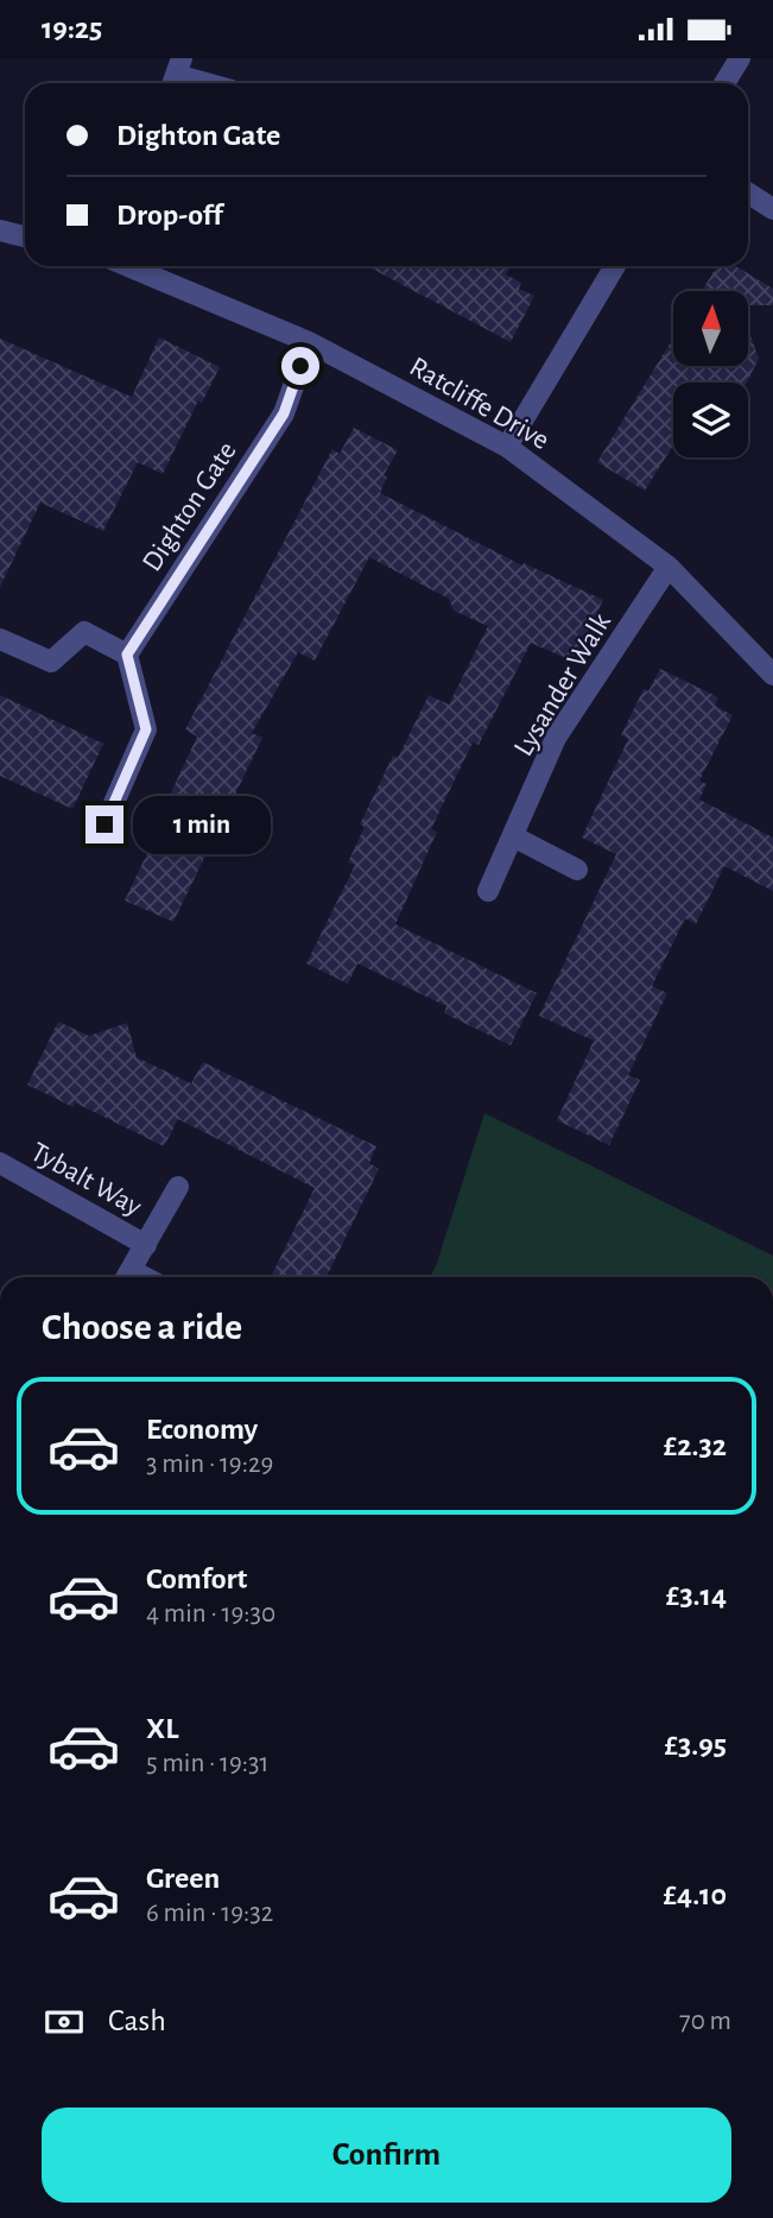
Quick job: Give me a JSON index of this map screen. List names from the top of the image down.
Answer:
{
  "streets": {
    "street": [
      "Ratcliffe Drive",
      "Dighton Gate",
      "Lysander Walk",
      "Tybalt Way"
    ]
  },
  "crossings": [
    ["Ratcliffe Drive", "Dighton Gate"],
    ["Ratcliffe Drive", "Lysander Walk"]
  ],
  "north": "top",
  "page": {
    "status": "19:25",
    "banner": ["Dighton Gate", "Drop-off"],
    "bubble": "1 min",
    "heading": "Choose a ride",
    "list": [
      {
        "name": "Economy",
        "note": "3 min · 19:29",
        "value": "£2.32"
      },
      {
        "name": "Comfort",
        "note": "4 min · 19:30",
        "value": "£3.14"
      },
      {
        "name": "XL",
        "note": "5 min · 19:31",
        "value": "£3.95"
      },
      {
        "name": "Green",
        "note": "6 min · 19:32",
        "value": "£4.10"
      }
    ],
    "pay": ["Cash", "70 m"],
    "buttons": "Confirm"
  }
}
